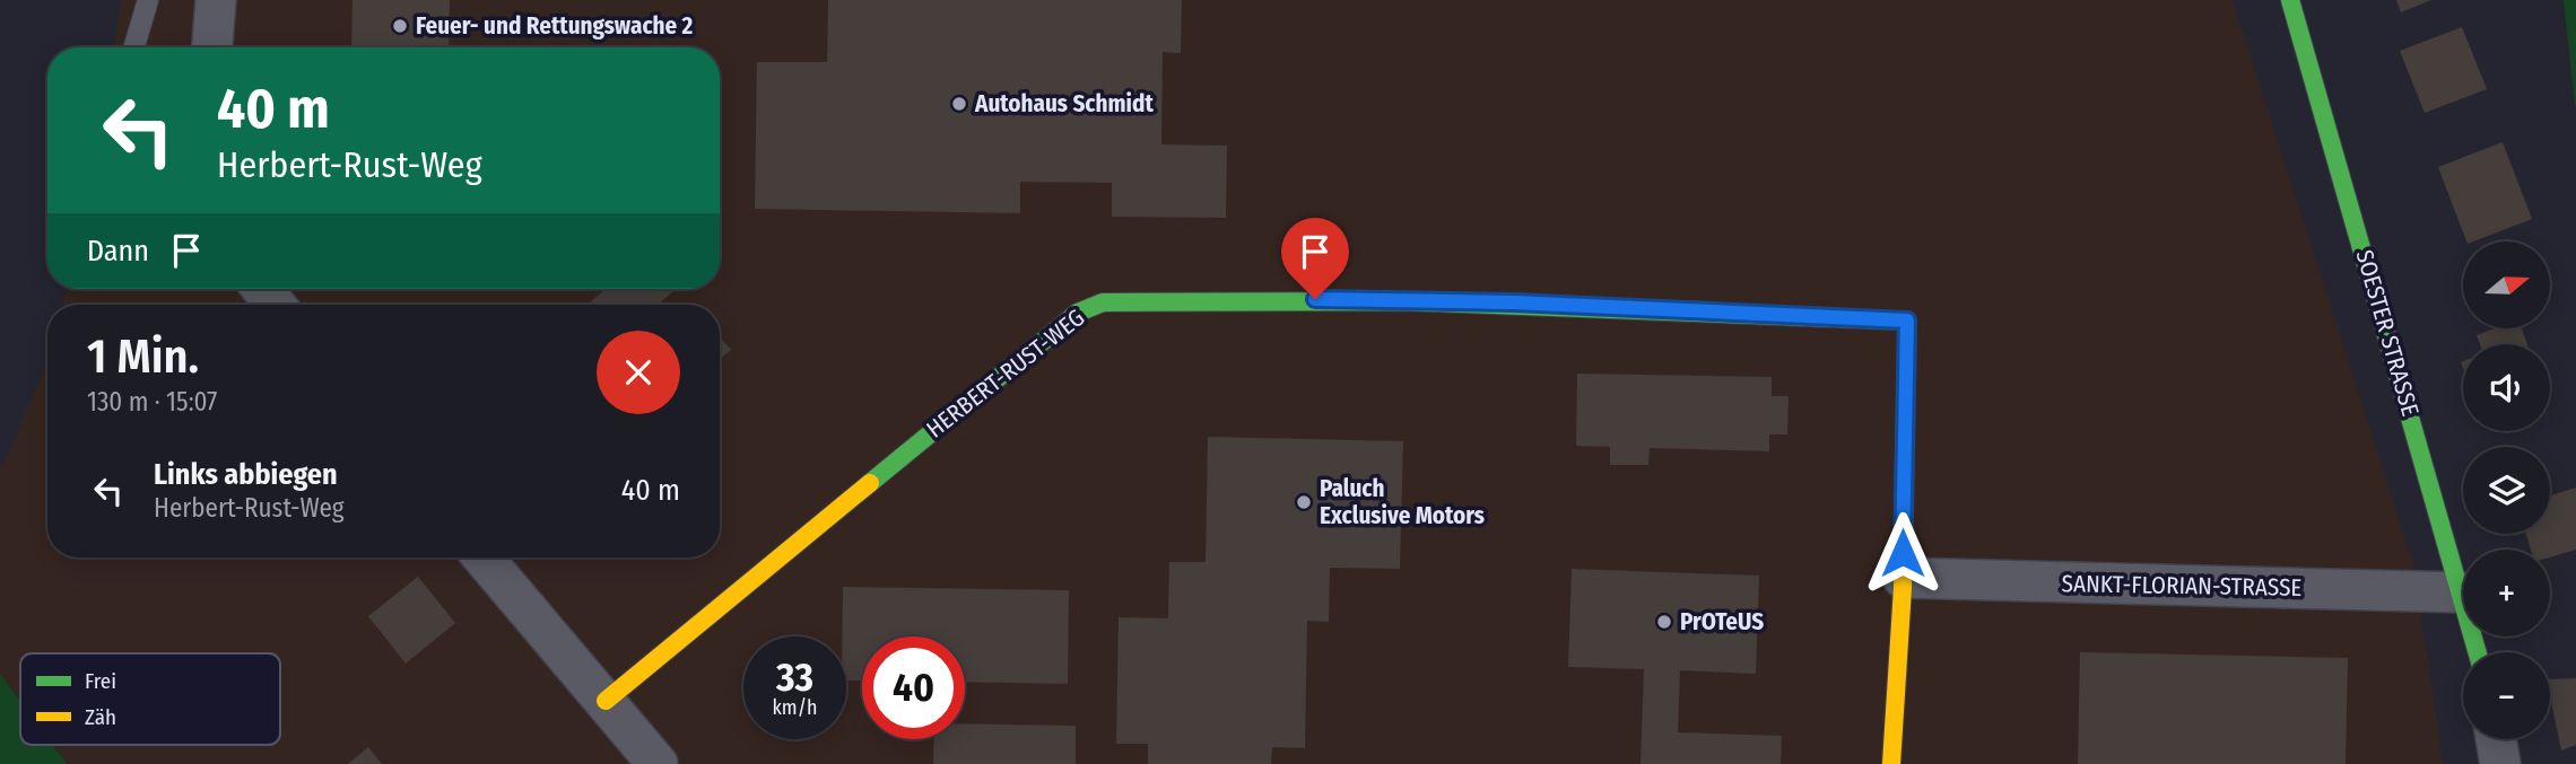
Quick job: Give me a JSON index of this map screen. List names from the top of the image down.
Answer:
{
  "streets": {
    "street": ["SOESTER STRASSE", "HERBERT-RUST-WEG", "SANKT-FLORIAN-STRASSE"]
  },
  "crossings": [
    ["SOESTER STRASSE", "SANKT-FLORIAN-STRASSE"],
    ["HERBERT-RUST-WEG", "SANKT-FLORIAN-STRASSE"]
  ],
  "places": [
    "Feuer- und Rettungswache 2",
    "Autohaus Schmidt",
    "Paluch Exclusive Motors",
    "PrOTeUS"
  ],
  "legend": ["Frei", "Zäh"],
  "north": "right",
  "page": {
    "turn": ["40 m", "Herbert-Rust-Weg"],
    "then": "Dann",
    "map_buttons": ["+", "−"],
    "heading": ["1 Min.", "130 m · 15:07"],
    "list": [
      {
        "name": "Links abbiegen",
        "note": "Herbert-Rust-Weg",
        "value": "40 m"
      }
    ],
    "speed": "33 km/h",
    "limit": "40"
  }
}
